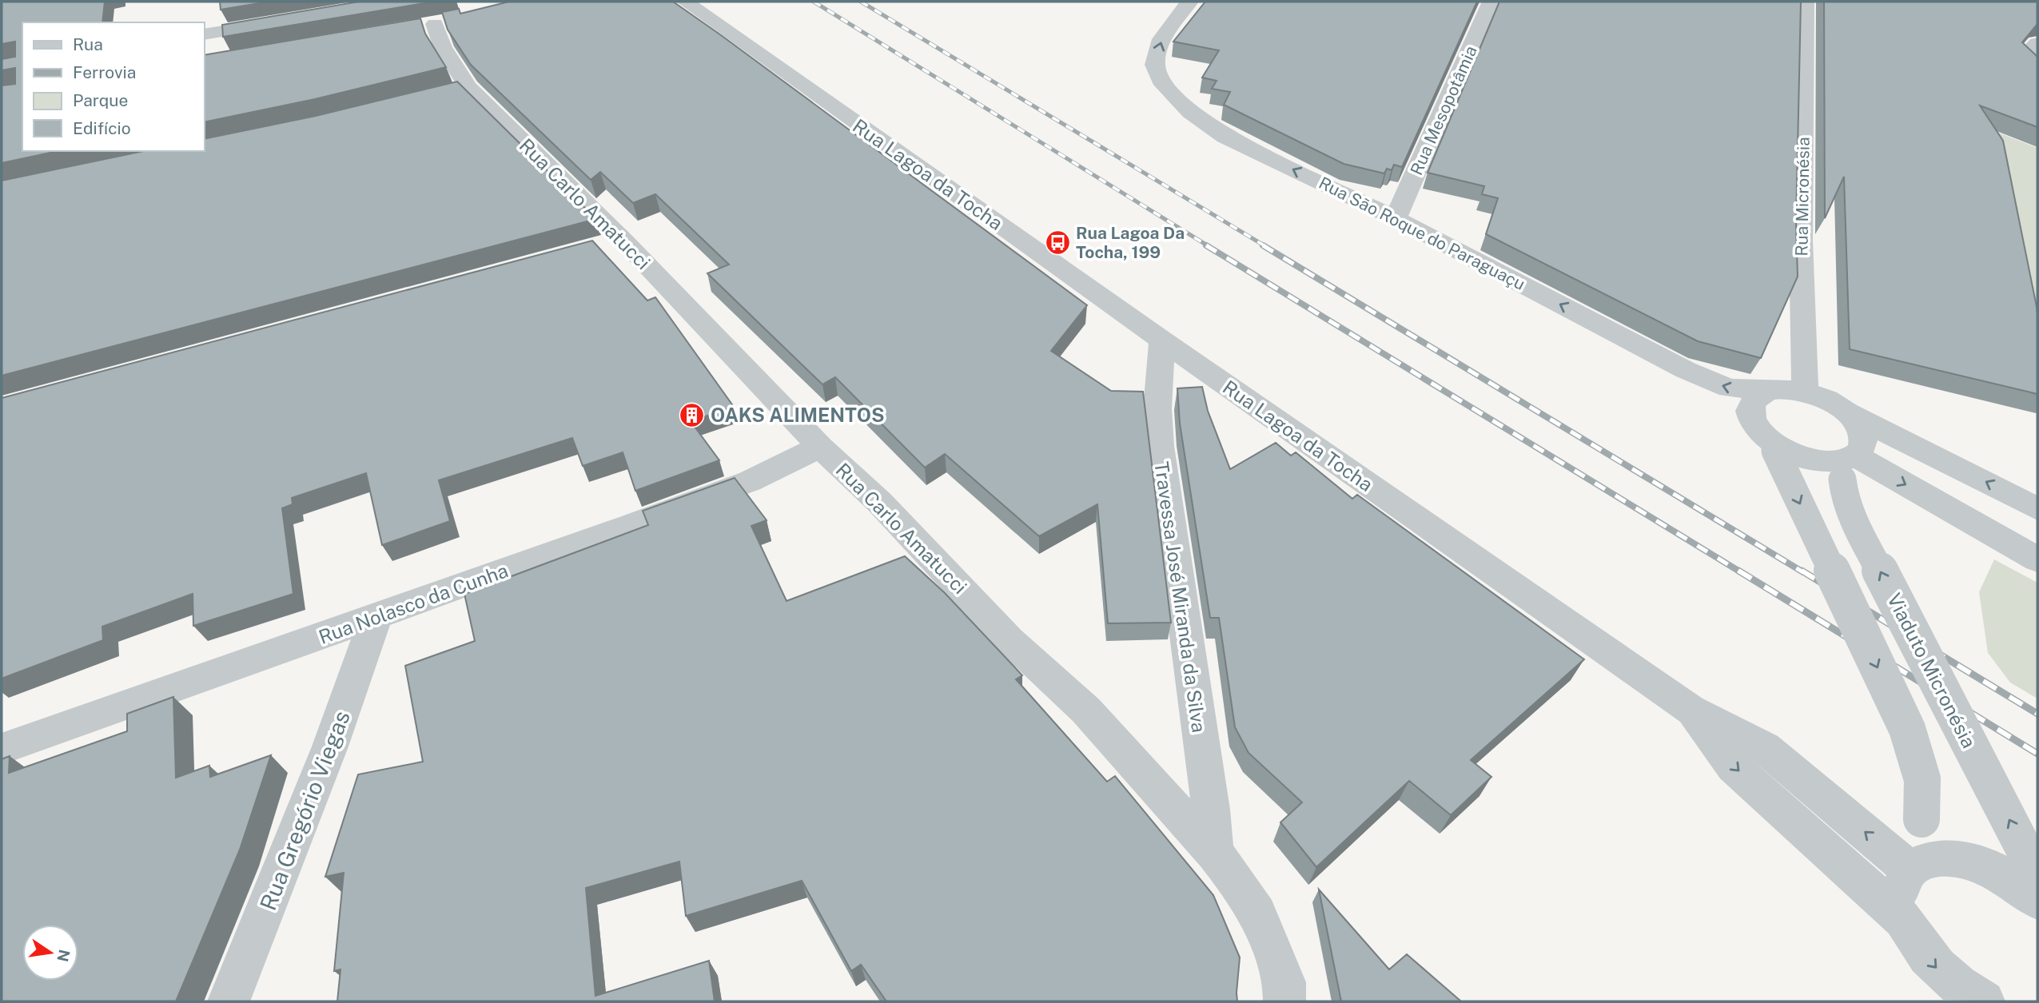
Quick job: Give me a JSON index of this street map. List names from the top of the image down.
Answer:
{
  "streets": {
    "street": [
      "Rua Mesopotâmia",
      "Rua Lagoa da Tocha",
      "Rua Micronésia",
      "Rua Carlo Amatucci",
      "Rua São Roque do Paraguaçu",
      "Travessa José Miranda da Silva",
      "Rua Nolasco da Cunha",
      "Viaduto Micronésia",
      "Rua Gregório Viegas"
    ]
  },
  "crossings": [
    ["Rua Mesopotâmia", "Rua São Roque do Paraguaçu"],
    ["Rua Lagoa da Tocha", "Travessa José Miranda da Silva"],
    ["Rua Micronésia", "Rua São Roque do Paraguaçu"],
    ["Rua Carlo Amatucci", "Travessa José Miranda da Silva"],
    ["Rua Carlo Amatucci", "Rua Nolasco da Cunha"],
    ["Rua Nolasco da Cunha", "Rua Gregório Viegas"]
  ],
  "one_way": ["Rua São Roque do Paraguaçu"],
  "places": {
    "bus stop": ["Rua Lagoa Da Tocha, 199"],
    "building": ["OAKS ALIMENTOS"]
  },
  "legend": [
    "Rua",
    "Ferrovia",
    "Parque",
    "Edifício"
  ],
  "north": "right"
}
